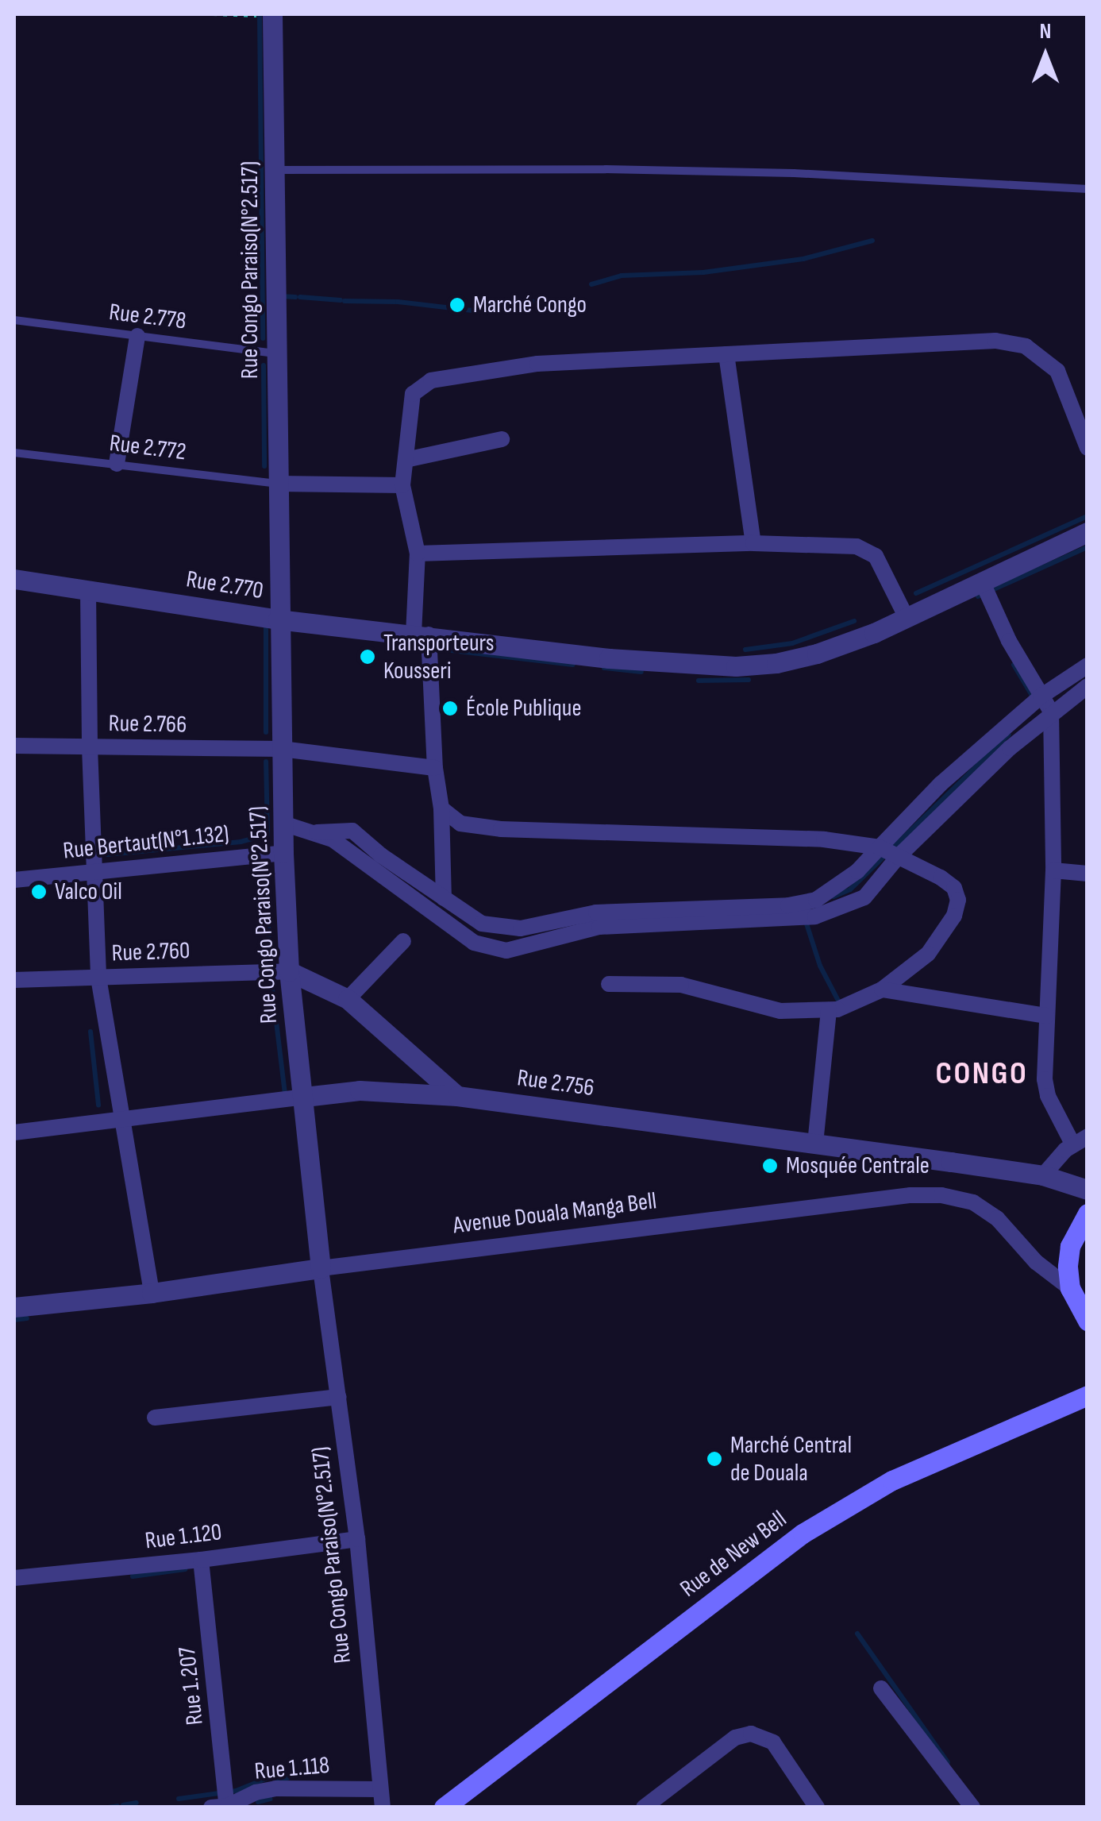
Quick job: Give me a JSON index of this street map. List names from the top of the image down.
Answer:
{
  "streets": {
    "main road": ["Rue de New Bell"],
    "street": [
      "Rue Congo Paraiso(N°2.517)",
      "Rue 2.770",
      "Rue 2.766",
      "Rue Bertaut(N°1.132)",
      "Rue 2.760",
      "Rue 2.756",
      "Avenue Douala Manga Bell",
      "Rue 1.120",
      "Rue 1.207",
      "Rue 1.118"
    ],
    "lane": ["Rue 2.778", "Rue 2.772"]
  },
  "crossings": [
    ["Rue Congo Paraiso(N°2.517)", "Rue 2.778"],
    ["Rue Congo Paraiso(N°2.517)", "Rue 2.772"],
    ["Rue Congo Paraiso(N°2.517)", "Rue 2.770"],
    ["Rue Congo Paraiso(N°2.517)", "Rue 2.766"],
    ["Rue Congo Paraiso(N°2.517)", "Rue Bertaut(N°1.132)"],
    ["Rue Congo Paraiso(N°2.517)", "Rue 2.760"],
    ["Rue Congo Paraiso(N°2.517)", "Rue 2.756"],
    ["Rue Congo Paraiso(N°2.517)", "Avenue Douala Manga Bell"],
    ["Rue Congo Paraiso(N°2.517)", "Rue 1.120"],
    ["Rue Congo Paraiso(N°2.517)", "Rue 1.118"],
    ["Rue 1.120", "Rue 1.207"],
    ["Rue 1.207", "Rue 1.118"]
  ],
  "districts": ["CONGO"],
  "places": [
    "Marché Congo",
    "Transporteurs Kousseri",
    "École Publique",
    "Valco Oil",
    "Mosquée Centrale",
    "Marché Central de Douala"
  ],
  "north": "top"
}
